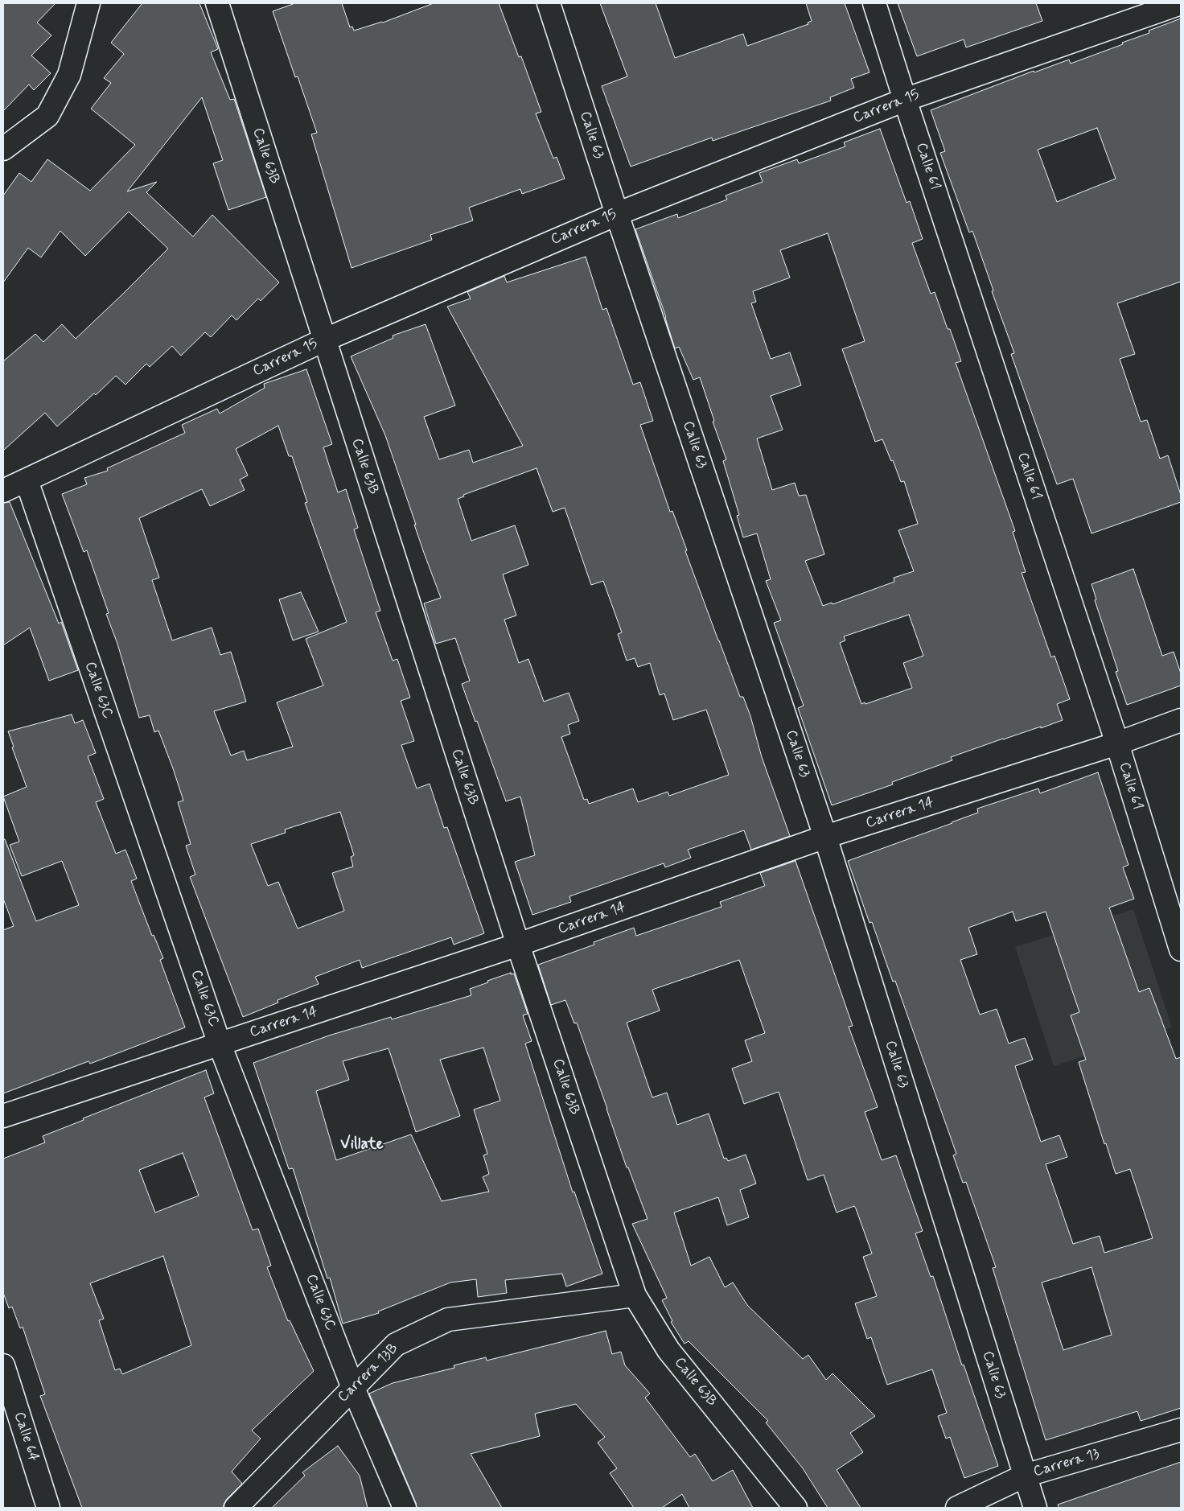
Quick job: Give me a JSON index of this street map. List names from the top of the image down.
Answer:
{
  "streets": {
    "street": [
      "Carrera 15",
      "Calle 63",
      "Calle 63B",
      "Calle 61",
      "Calle 63C",
      "Carrera 14",
      "Carrera 13B",
      "Calle 64",
      "Carrera 13"
    ]
  },
  "crossings": [
    ["Carrera 15", "Calle 63"],
    ["Carrera 15", "Calle 63B"],
    ["Carrera 15", "Calle 61"],
    ["Carrera 15", "Calle 63C"],
    ["Calle 63", "Carrera 14"],
    ["Calle 63", "Carrera 13"],
    ["Calle 63B", "Carrera 14"],
    ["Calle 63B", "Carrera 13B"],
    ["Calle 61", "Carrera 14"],
    ["Calle 63C", "Carrera 14"],
    ["Calle 63C", "Carrera 13B"]
  ],
  "districts": ["Villate"]
}
